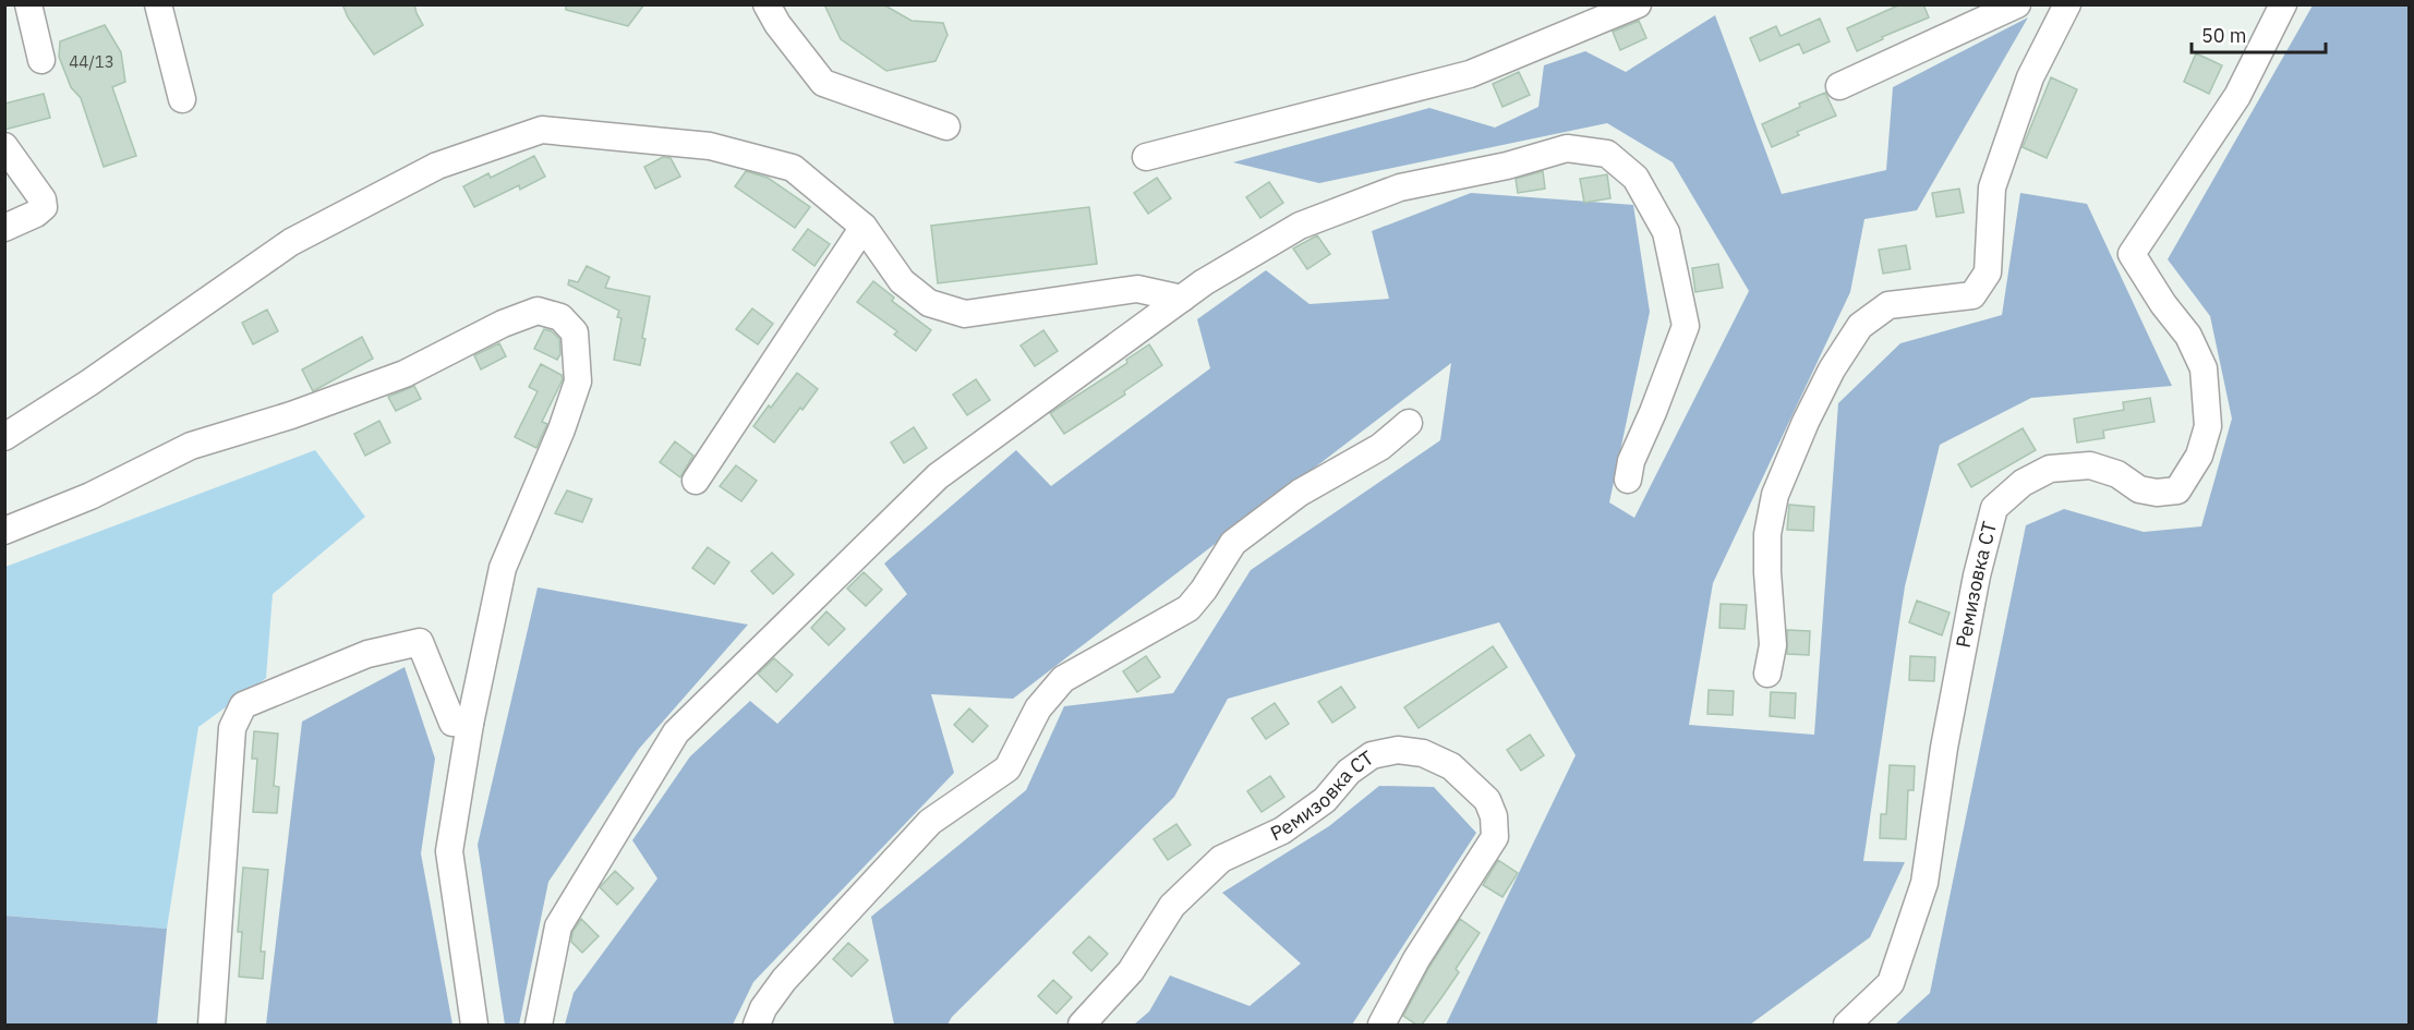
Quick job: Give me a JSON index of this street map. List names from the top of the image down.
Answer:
{
  "streets": {
    "street": ["Ремизовка СТ"]
  },
  "house_numbers": ["44/13"],
  "scale_bar": "50 m"
}
